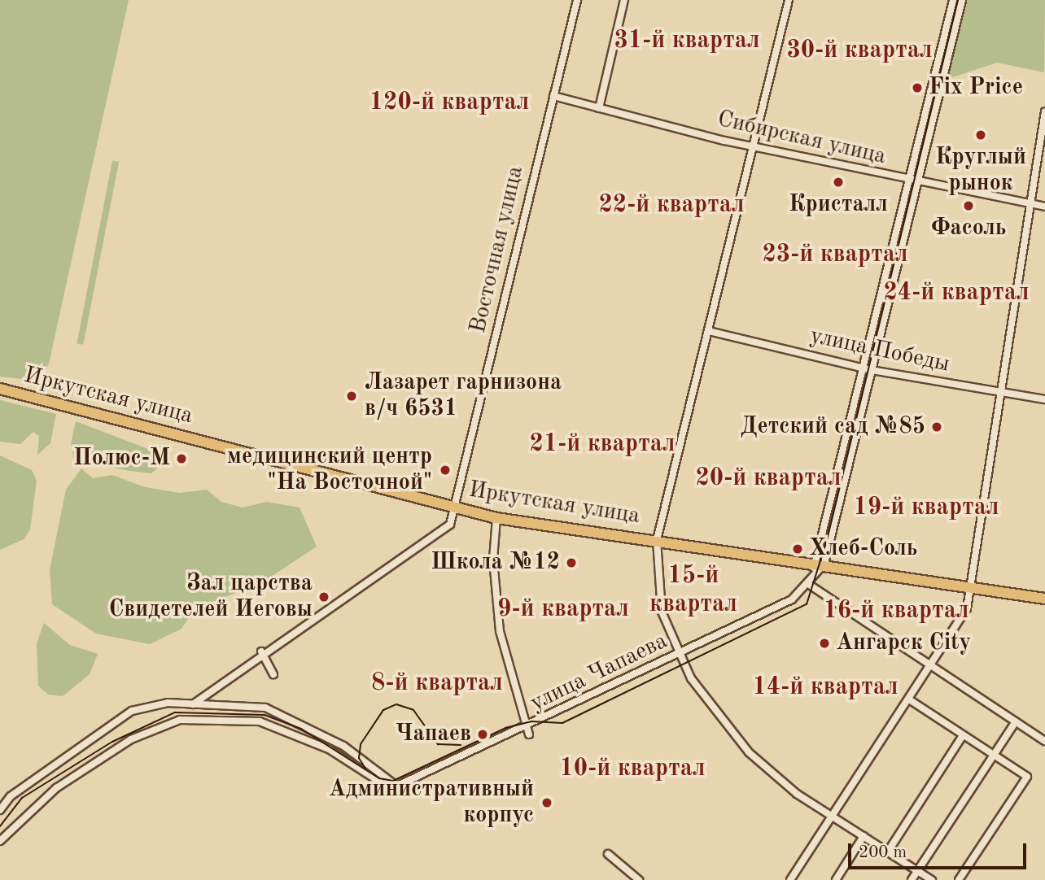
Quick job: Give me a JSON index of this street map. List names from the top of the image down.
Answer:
{
  "streets": {
    "main road": ["Иркутская улица"],
    "street": [
      "Сибирская улица",
      "Восточная улица",
      "улица Победы",
      "улица Чапаева"
    ]
  },
  "crossings": [
    ["Сибирская улица", "Восточная улица"],
    ["Восточная улица", "Иркутская улица"],
    ["Иркутская улица", "улица Чапаева"]
  ],
  "districts": [
    "31-й квартал",
    "30-й квартал",
    "120-й квартал",
    "22-й квартал",
    "23-й квартал",
    "24-й квартал",
    "21-й квартал",
    "20-й квартал",
    "19-й квартал",
    "15-й квартал",
    "9-й квартал",
    "16-й квартал",
    "8-й квартал",
    "14-й квартал",
    "10-й квартал"
  ],
  "places": [
    "Fix Price",
    "Круглый рынок",
    "Кристалл",
    "Фасоль",
    "Лазарет гарнизона в/ч 6531",
    "Детский сад №85",
    "Полюс-М",
    "медицинский центр \"На Восточной\"",
    "Хлеб-Соль",
    "Школа №12",
    "Зал царства Свидетелей Иеговы",
    "Ангарск City",
    "Чапаев",
    "Административный корпус"
  ],
  "scale_bar": "200 m"
}
